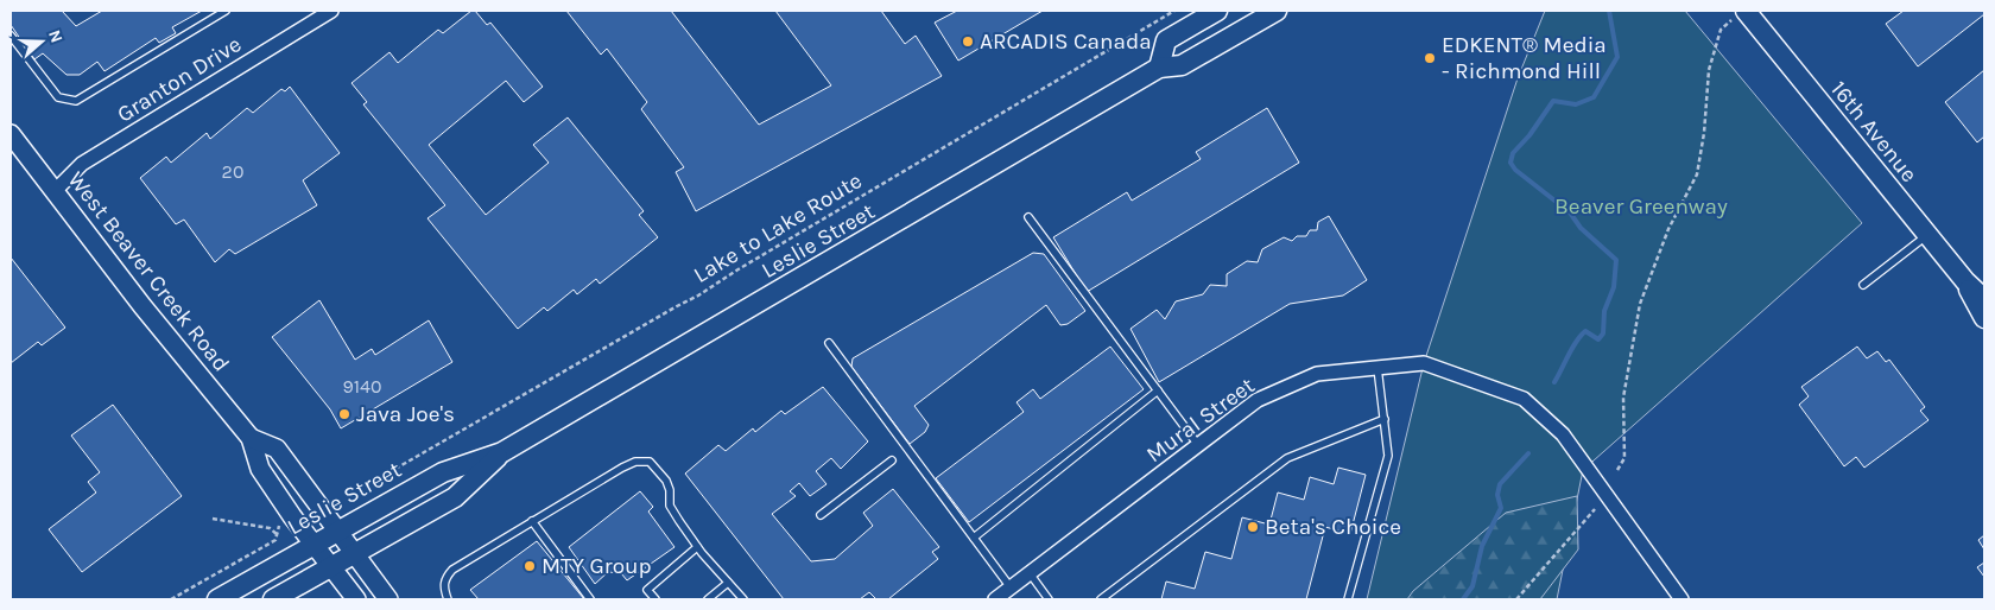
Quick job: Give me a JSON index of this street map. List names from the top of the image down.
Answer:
{
  "streets": {
    "main road": ["16th Avenue", "Leslie Street"],
    "street": ["Granton Drive", "West Beaver Creek Road", "Mural Street"],
    "path": ["Lake to Lake Route"]
  },
  "crossings": [
    ["Granton Drive", "West Beaver Creek Road"],
    ["Leslie Street", "West Beaver Creek Road"]
  ],
  "parks": ["Beaver Greenway"],
  "places": [
    "ARCADIS Canada",
    "EDKENT® Media - Richmond Hill",
    "Java Joe's",
    "Beta's Choice",
    "MTY Group"
  ],
  "house_numbers": ["20", "9140"],
  "north": "right"
}
